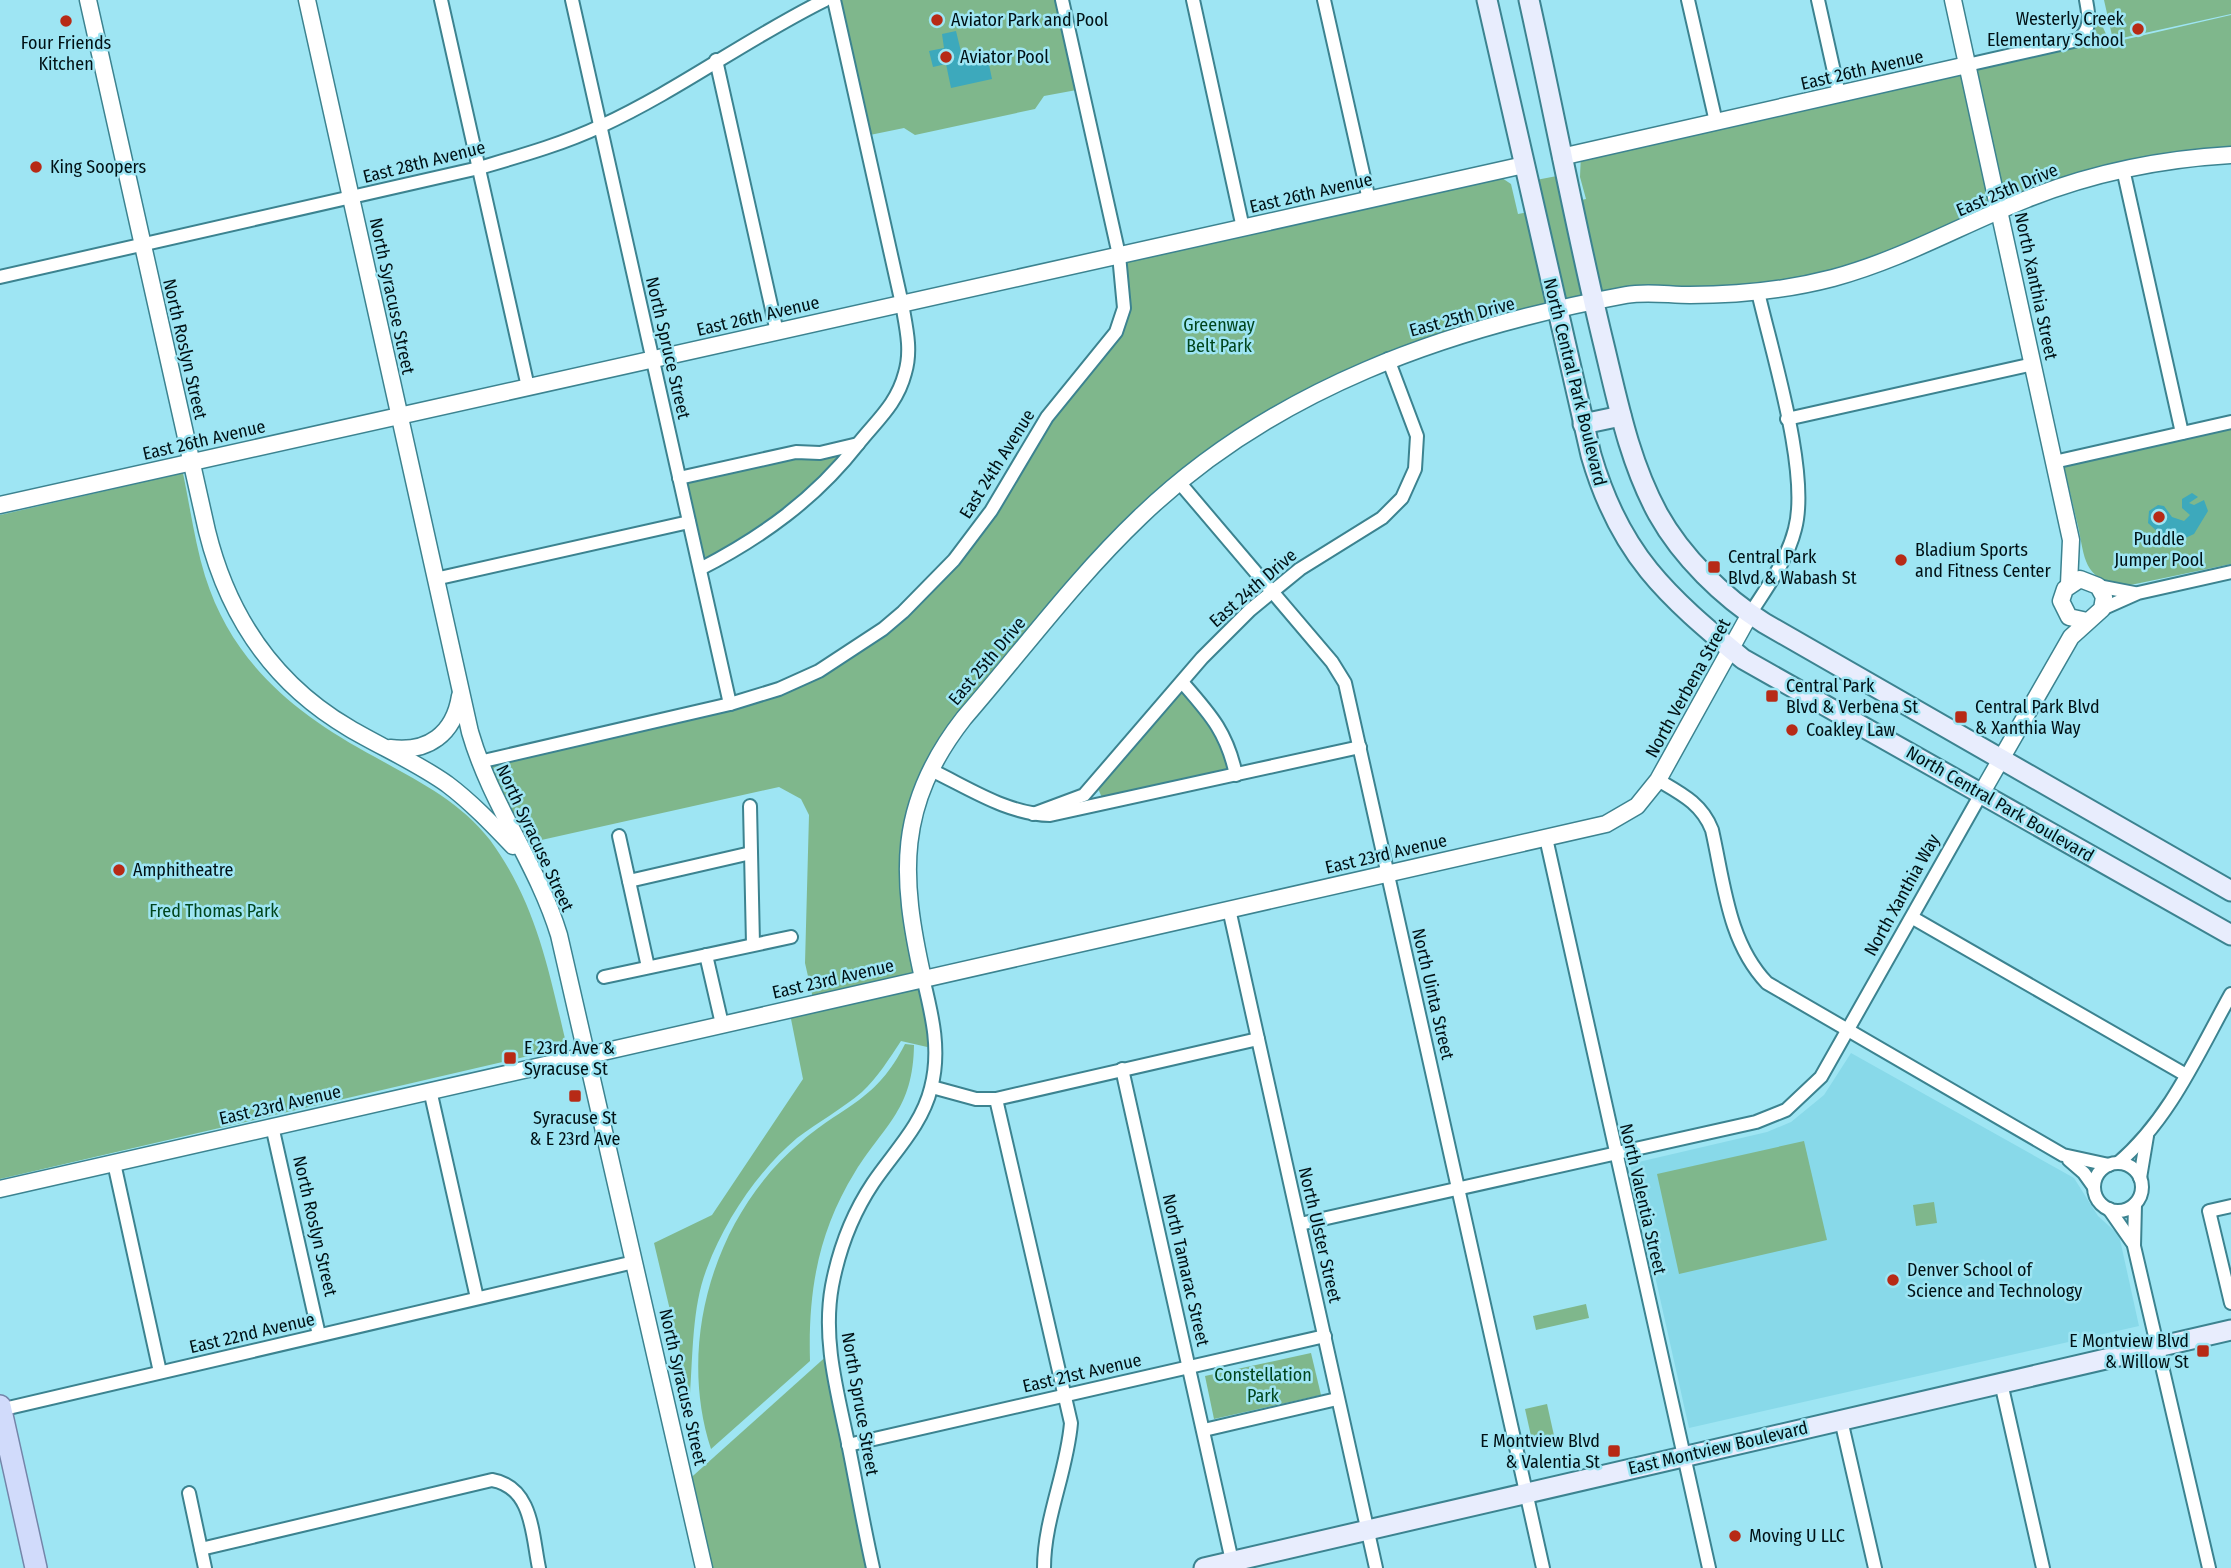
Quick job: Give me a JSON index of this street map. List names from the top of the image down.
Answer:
{
  "streets": {
    "main road": ["North Central Park Boulevard", "East Montview Boulevard"],
    "street": [
      "East 26th Avenue",
      "East 28th Avenue",
      "East 25th Drive",
      "North Xanthia Street",
      "North Syracuse Street",
      "North Spruce Street",
      "North Roslyn Street",
      "East 24th Avenue",
      "East 24th Drive",
      "North Verbena Street",
      "East 23rd Avenue",
      "North Xanthia Way",
      "North Uinta Street",
      "North Valentia Street",
      "North Ulster Street",
      "North Tamarac Street",
      "East 22nd Avenue",
      "East 21st Avenue"
    ]
  },
  "crossings": [
    ["East 26th Avenue", "North Xanthia Street"],
    ["East 26th Avenue", "North Syracuse Street"],
    ["East 26th Avenue", "North Spruce Street"],
    ["East 26th Avenue", "North Roslyn Street"],
    ["East 26th Avenue", "North Central Park Boulevard"],
    ["East 26th Avenue", "East 24th Avenue"],
    ["East 28th Avenue", "North Syracuse Street"],
    ["East 28th Avenue", "North Spruce Street"],
    ["East 28th Avenue", "North Roslyn Street"],
    ["East 25th Drive", "North Xanthia Street"],
    ["East 25th Drive", "North Spruce Street"],
    ["East 25th Drive", "North Central Park Boulevard"],
    ["East 25th Drive", "East 24th Drive"],
    ["East 25th Drive", "East 23rd Avenue"],
    ["East 25th Drive", "North Uinta Street"],
    ["North Xanthia Street", "North Xanthia Way"],
    ["North Syracuse Street", "North Roslyn Street"],
    ["North Syracuse Street", "East 24th Avenue"],
    ["North Syracuse Street", "East 23rd Avenue"],
    ["North Syracuse Street", "East 22nd Avenue"],
    ["North Spruce Street", "East 24th Avenue"],
    ["North Spruce Street", "East 23rd Avenue"],
    ["North Spruce Street", "East 21st Avenue"],
    ["North Roslyn Street", "East 23rd Avenue"],
    ["North Roslyn Street", "East 22nd Avenue"],
    ["North Central Park Boulevard", "North Verbena Street"],
    ["North Central Park Boulevard", "North Xanthia Way"],
    ["East 24th Drive", "North Uinta Street"],
    ["North Verbena Street", "East 23rd Avenue"],
    ["North Verbena Street", "North Xanthia Way"],
    ["East 23rd Avenue", "North Uinta Street"],
    ["East 23rd Avenue", "North Valentia Street"],
    ["East 23rd Avenue", "North Ulster Street"],
    ["North Xanthia Way", "North Valentia Street"],
    ["North Uinta Street", "East Montview Boulevard"],
    ["North Valentia Street", "East Montview Boulevard"],
    ["North Ulster Street", "East 21st Avenue"],
    ["North Ulster Street", "East Montview Boulevard"],
    ["North Tamarac Street", "East 21st Avenue"],
    ["North Tamarac Street", "East Montview Boulevard"]
  ],
  "parks": ["Greenway Belt Park", "Fred Thomas Park", "Constellation Park"],
  "places": {
    "other": [
      "Aviator Park and Pool",
      "Four Friends Kitchen",
      "Westerly Creek Elementary School",
      "Aviator Pool",
      "King Soopers",
      "Puddle Jumper Pool",
      "Bladium Sports and Fitness Center",
      "Coakley Law",
      "Amphitheatre",
      "Denver School of Science and Technology",
      "Moving U LLC"
    ],
    "transit": [
      "Central Park Blvd & Wabash St",
      "Central Park Blvd & Verbena St",
      "Central Park Blvd & Xanthia Way",
      "E 23rd Ave & Syracuse St",
      "Syracuse St & E 23rd Ave",
      "E Montview Blvd & Willow St",
      "E Montview Blvd & Valentia St"
    ]
  }
}
